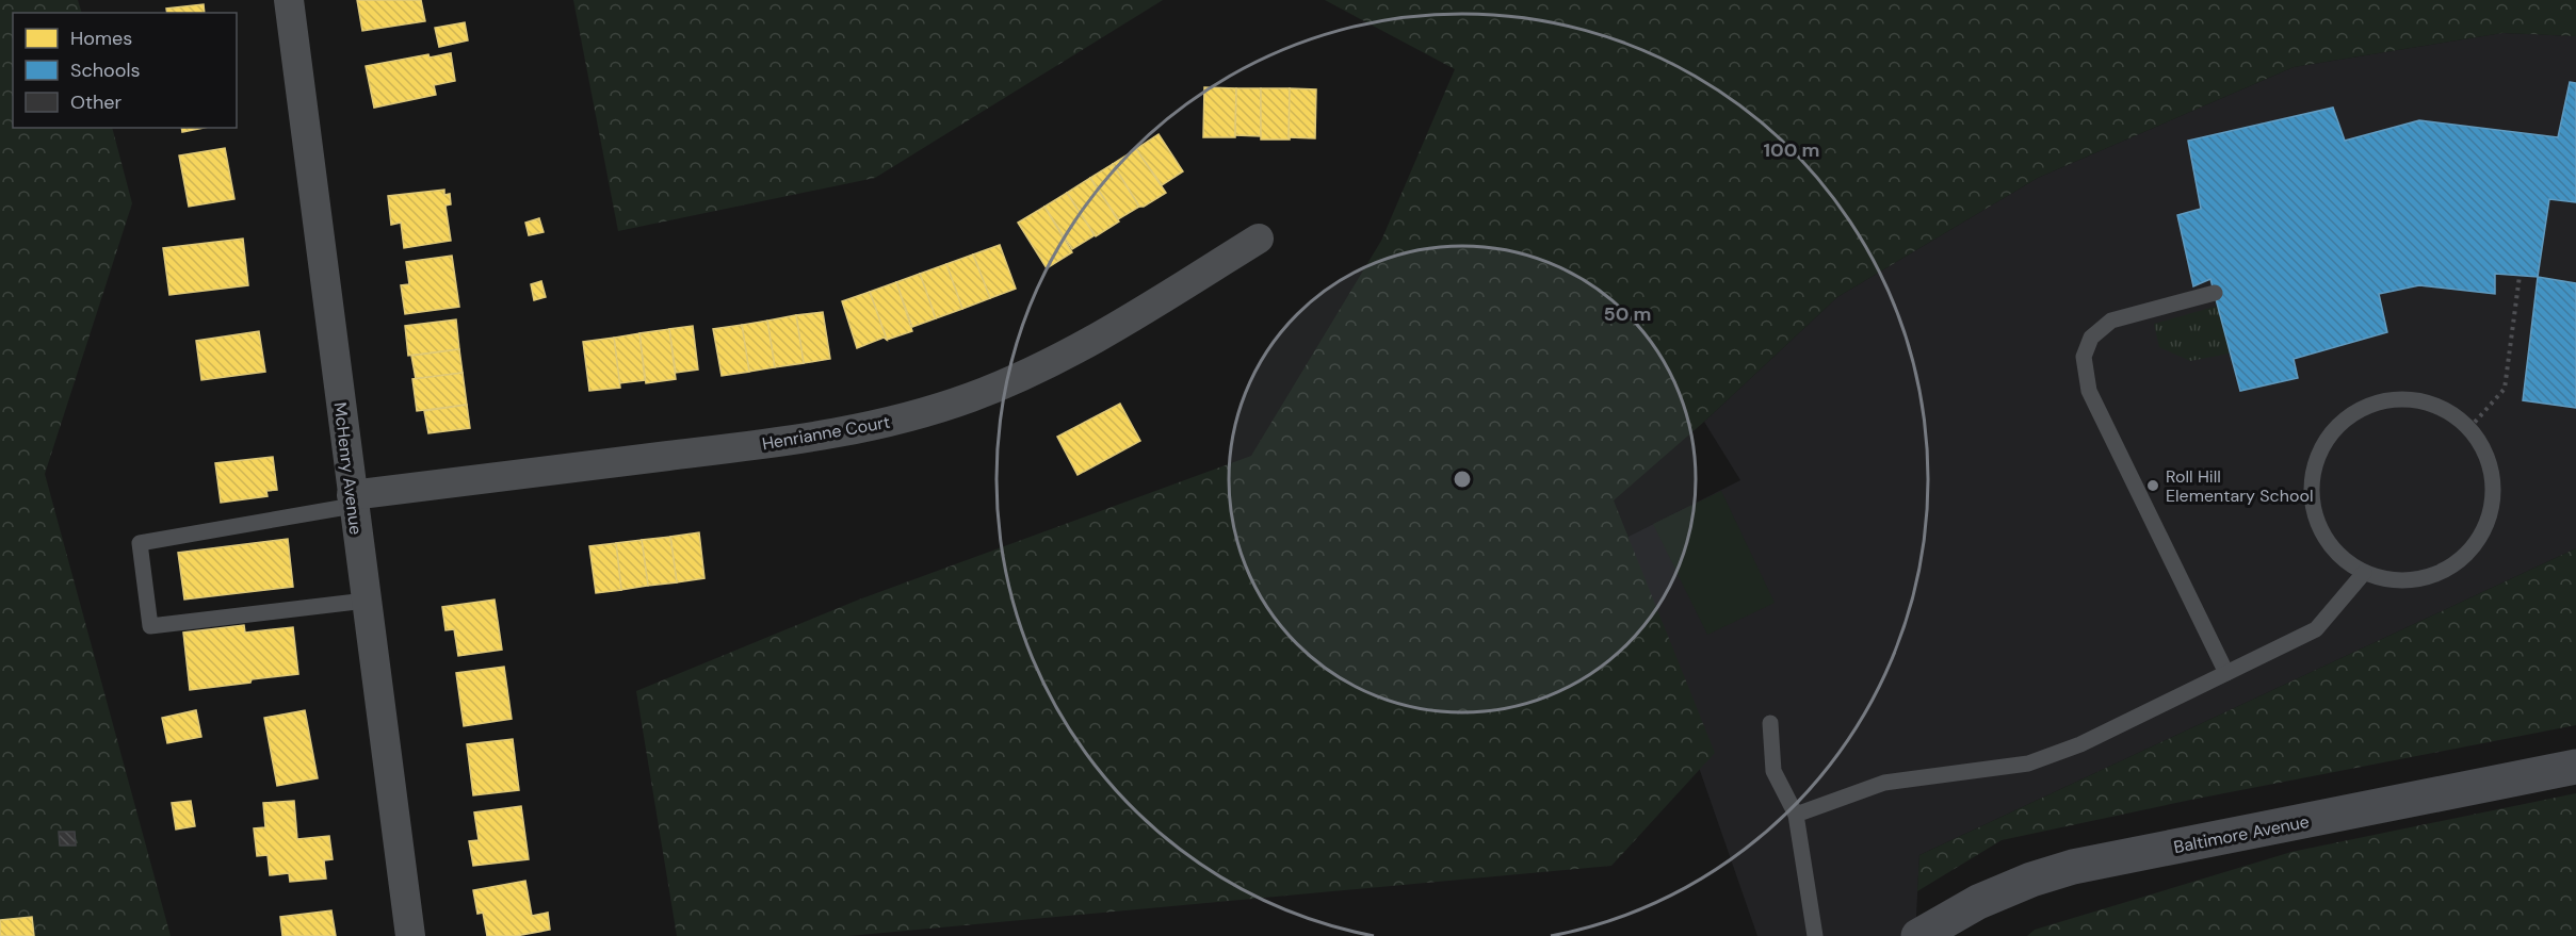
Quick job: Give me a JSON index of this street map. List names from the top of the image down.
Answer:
{
  "streets": {
    "street": ["Henrianne Court", "McHenry Avenue", "Baltimore Avenue"]
  },
  "crossings": [
    ["Henrianne Court", "McHenry Avenue"]
  ],
  "places": ["Roll Hill Elementary School"],
  "legend": ["Homes", "Schools", "Other"],
  "rings": ["100 m", "50 m"]
}
